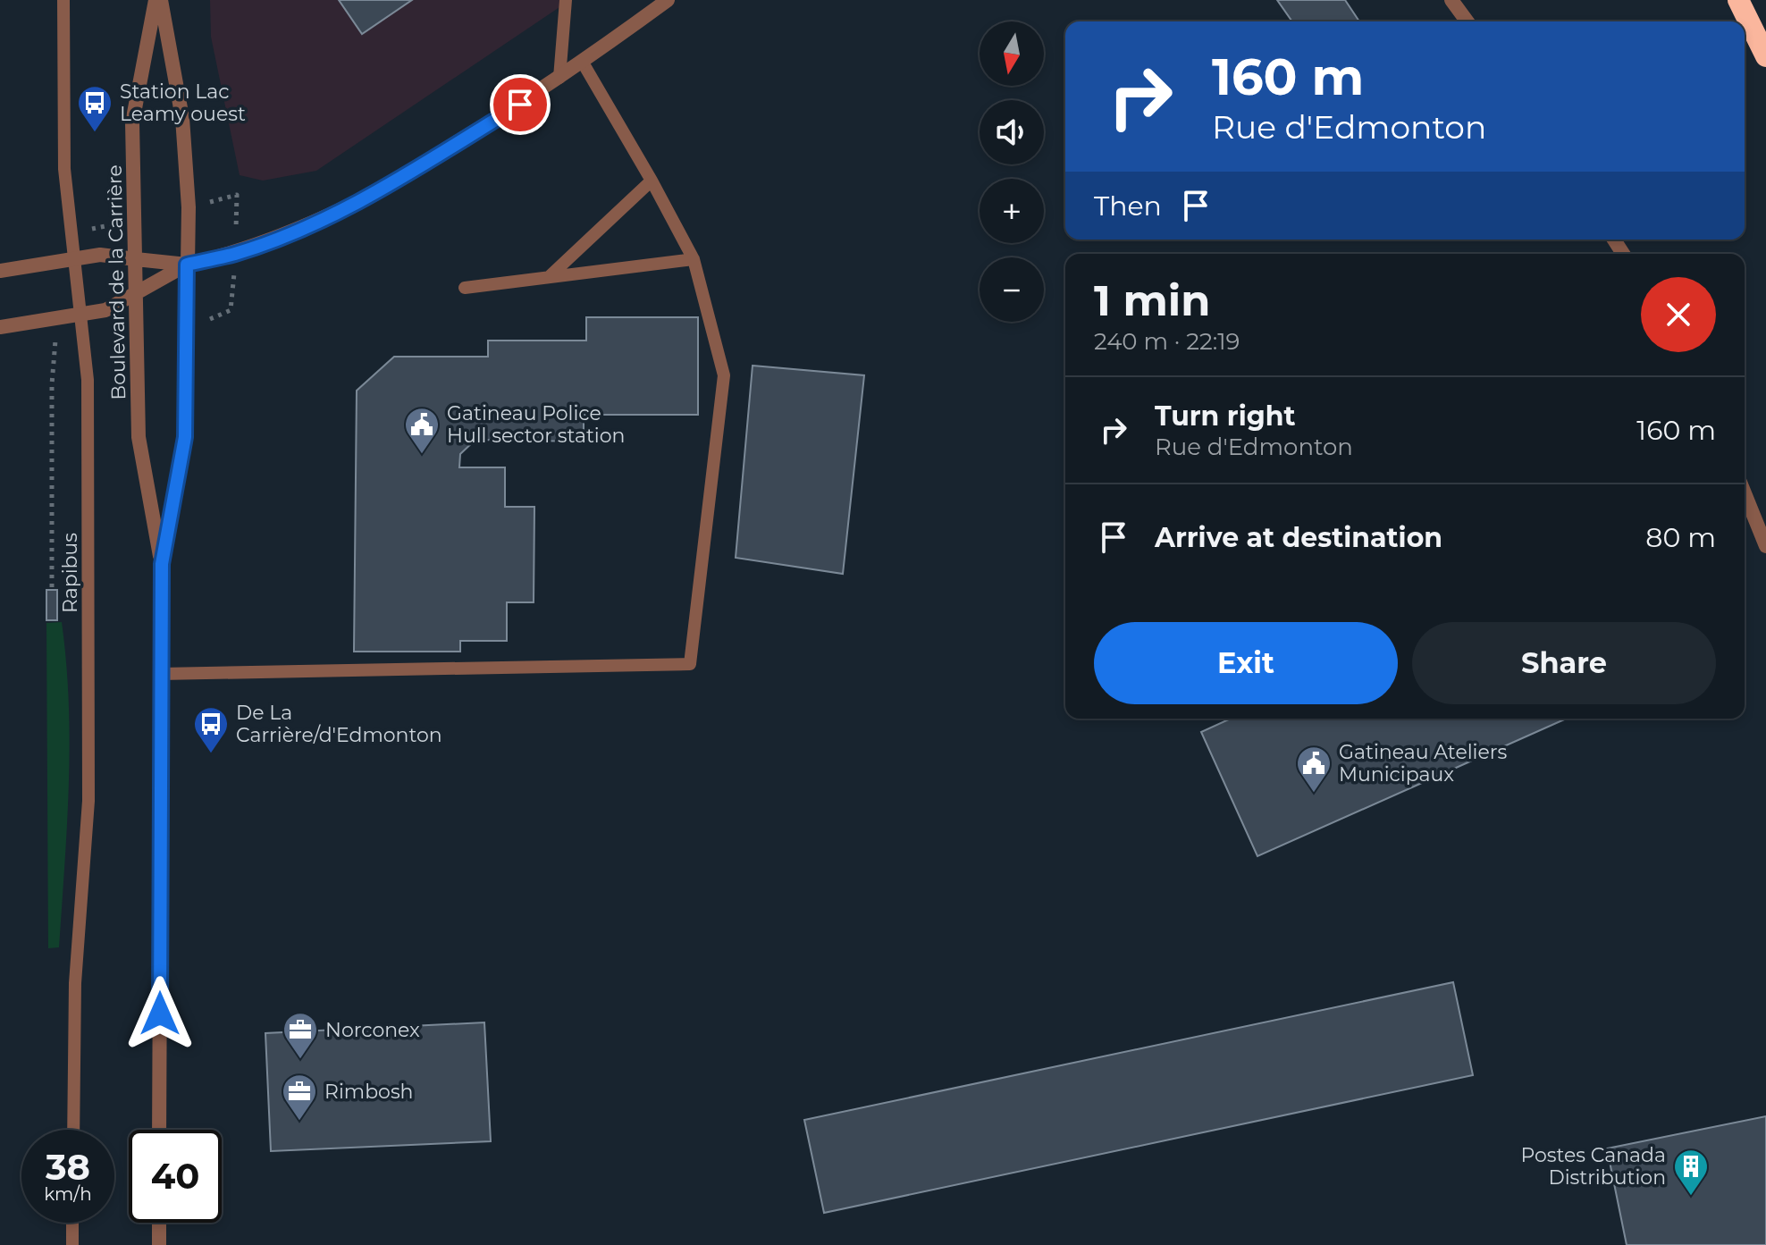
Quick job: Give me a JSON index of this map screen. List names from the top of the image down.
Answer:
{
  "streets": {
    "street": ["Boulevard de la Carrière"],
    "lane": ["Rapibus"]
  },
  "places": {
    "bus stop": ["Station Lac Leamy ouest", "De La Carrière/d'Edmonton"],
    "public building": ["Gatineau Police Hull sector station", "Gatineau Ateliers Municipaux"],
    "office": ["Norconex", "Rimbosh"],
    "building": ["Postes Canada Distribution"]
  },
  "north": "bottom",
  "page": {
    "map_buttons": ["+", "−"],
    "turn": ["160 m", "Rue d'Edmonton"],
    "then": "Then",
    "heading": ["1 min", "240 m · 22:19"],
    "list": [
      {
        "name": "Turn right",
        "note": "Rue d'Edmonton",
        "value": "160 m"
      },
      {
        "name": "Arrive at destination",
        "value": "80 m"
      }
    ],
    "buttons": ["Exit", "Share"],
    "speed": "38 km/h",
    "limit": "40"
  }
}
